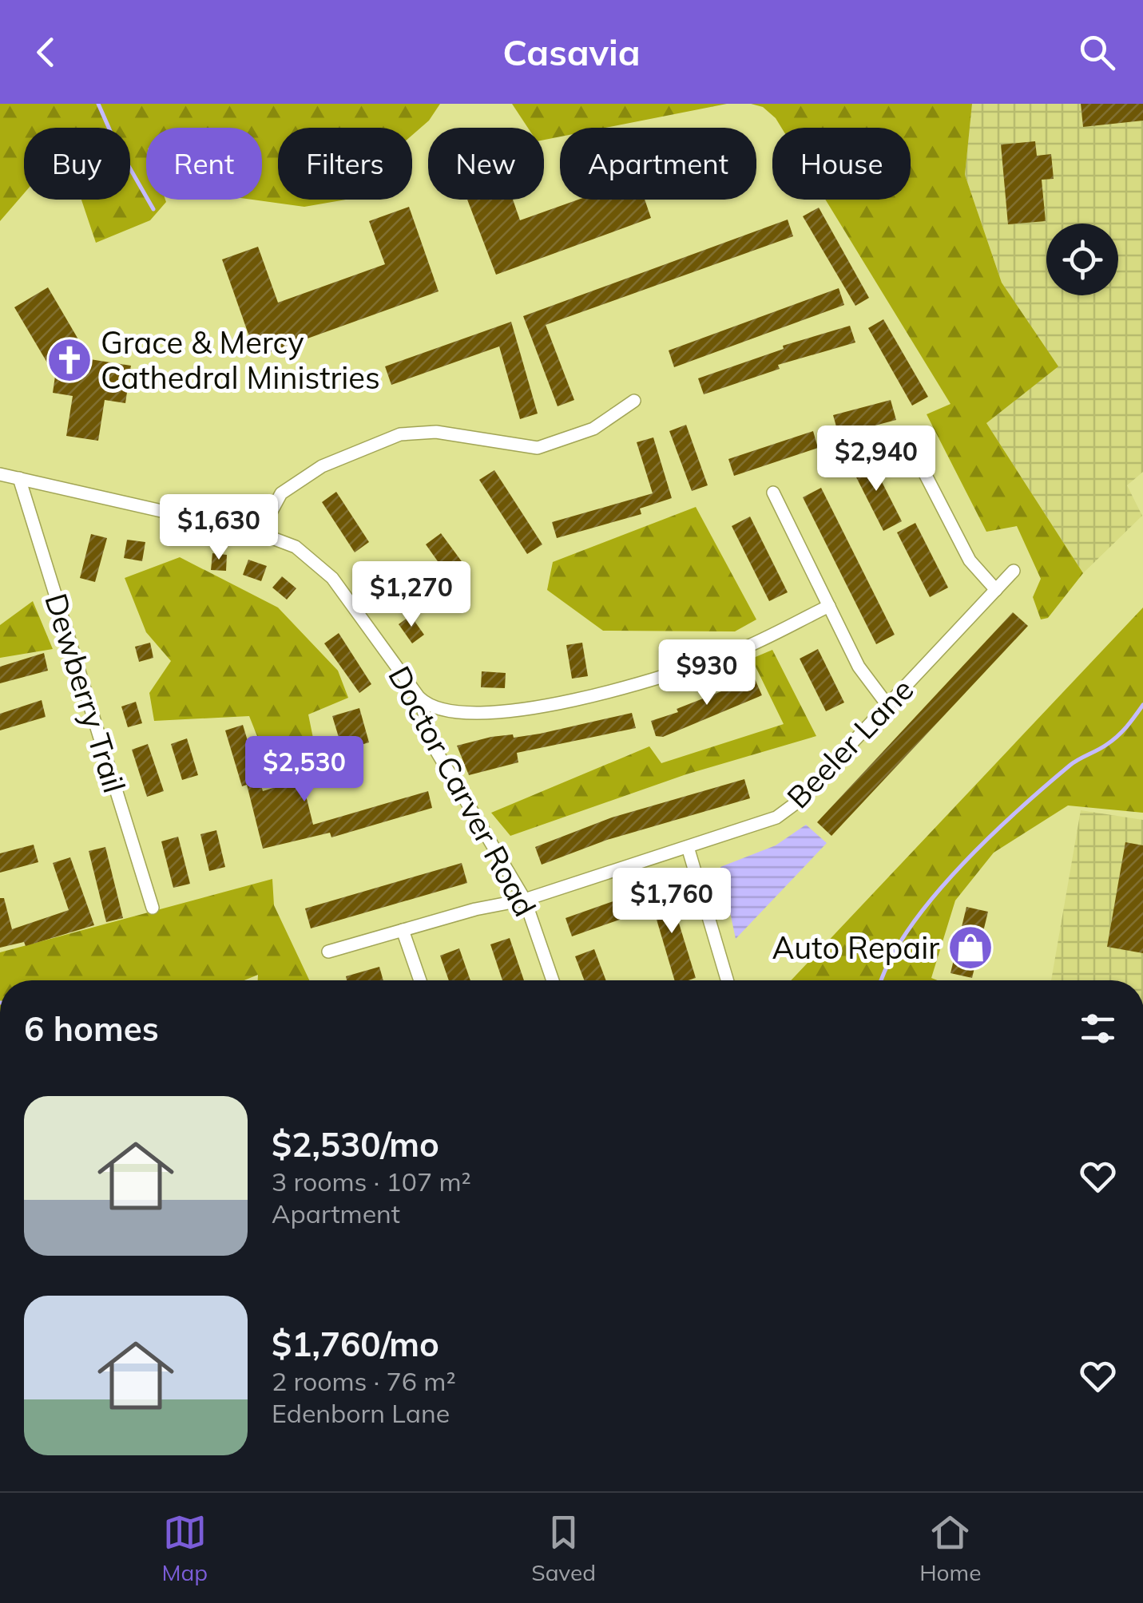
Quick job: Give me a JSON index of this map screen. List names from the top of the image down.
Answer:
{
  "streets": {
    "street": ["Dewberry Trail", "Beeler Lane", "Doctor Carver Road"]
  },
  "crossings": [
    ["Dewberry Trail", "Doctor Carver Road"],
    ["Beeler Lane", "Doctor Carver Road"]
  ],
  "places": {
    "church": ["Grace & Mercy Cathedral Ministries"],
    "shop": ["Auto Repair"]
  },
  "page": {
    "header": "Casavia",
    "chip": [
      "Buy",
      "Rent",
      "Filters",
      "New",
      "Apartment",
      "House"
    ],
    "price": [
      "$2,940",
      "$1,630",
      "$1,270",
      "$930",
      "$2,530",
      "$1,760"
    ],
    "heading": "6 homes",
    "list": [
      {
        "name": "$2,530/mo",
        "note": "3 rooms · 107 m² · Apartment"
      },
      {
        "name": "$1,760/mo",
        "note": "2 rooms · 76 m² · Edenborn Lane"
      }
    ],
    "tabs": ["Map", "Saved", "Home"]
  }
}
